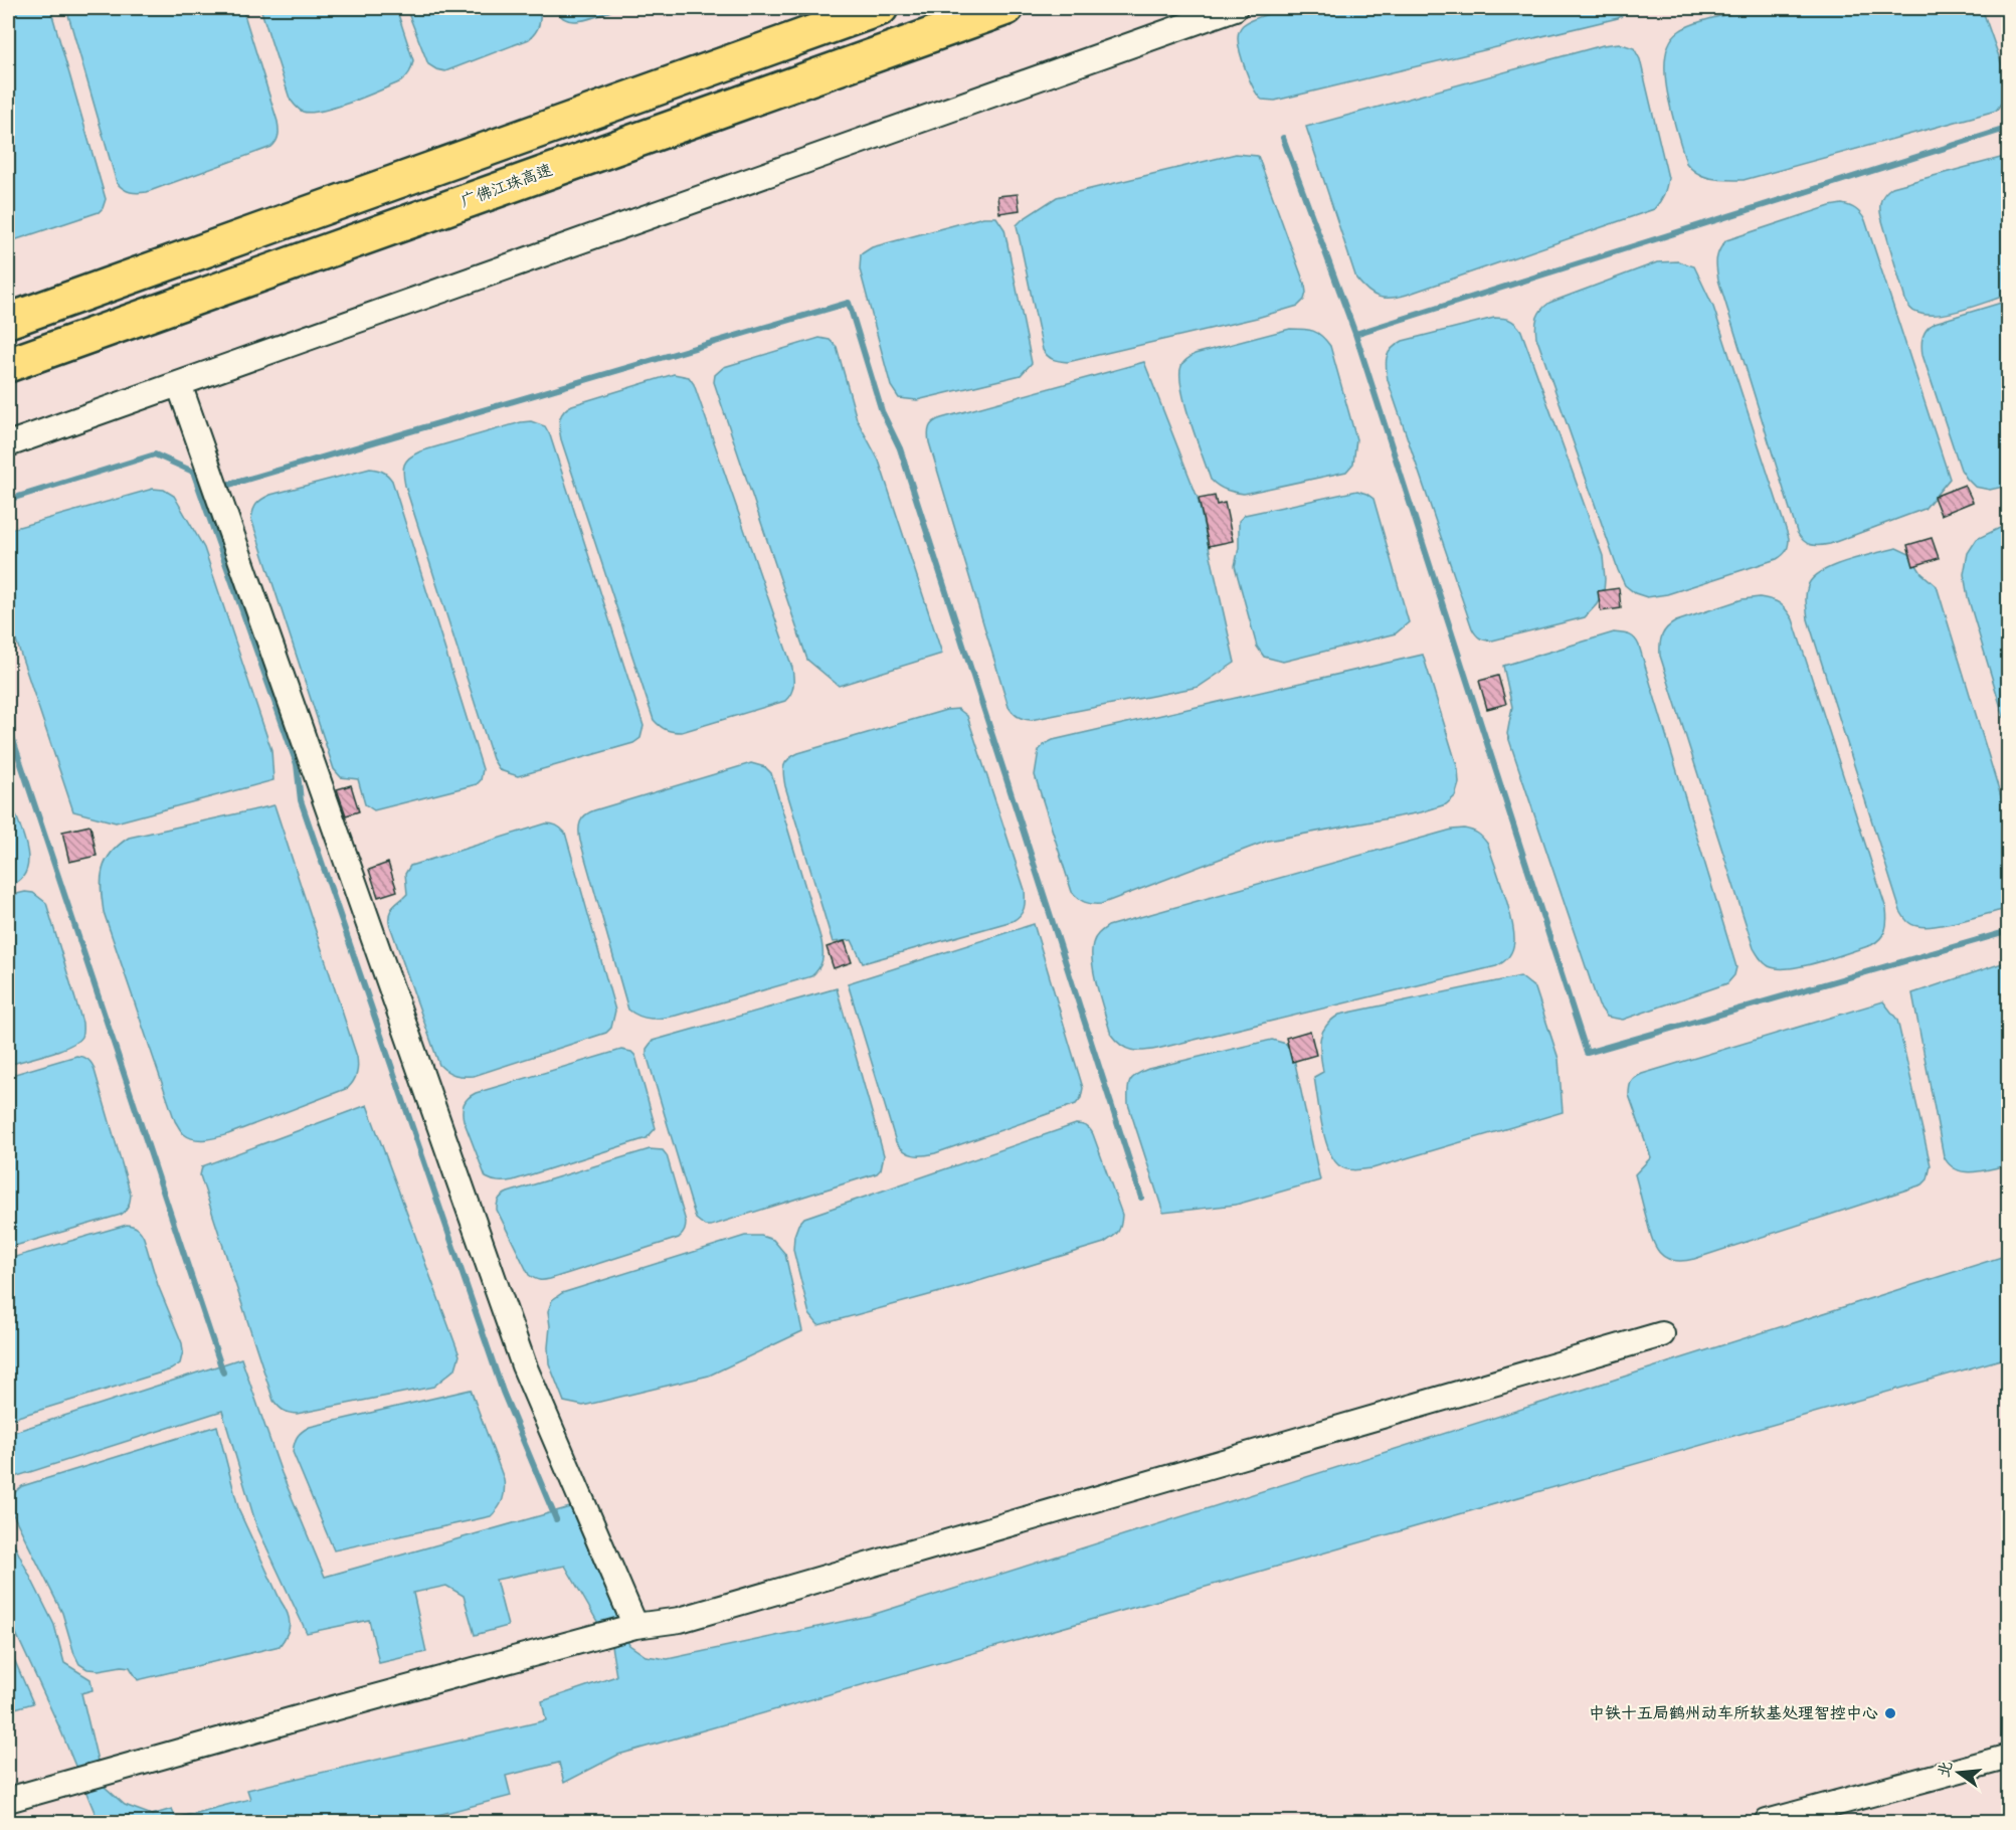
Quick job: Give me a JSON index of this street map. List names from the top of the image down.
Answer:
{
  "streets": {
    "highway": ["广佛江珠高速"]
  },
  "places": ["中铁十五局鹤州动车所软基处理智控中心"],
  "north": "left"
}
